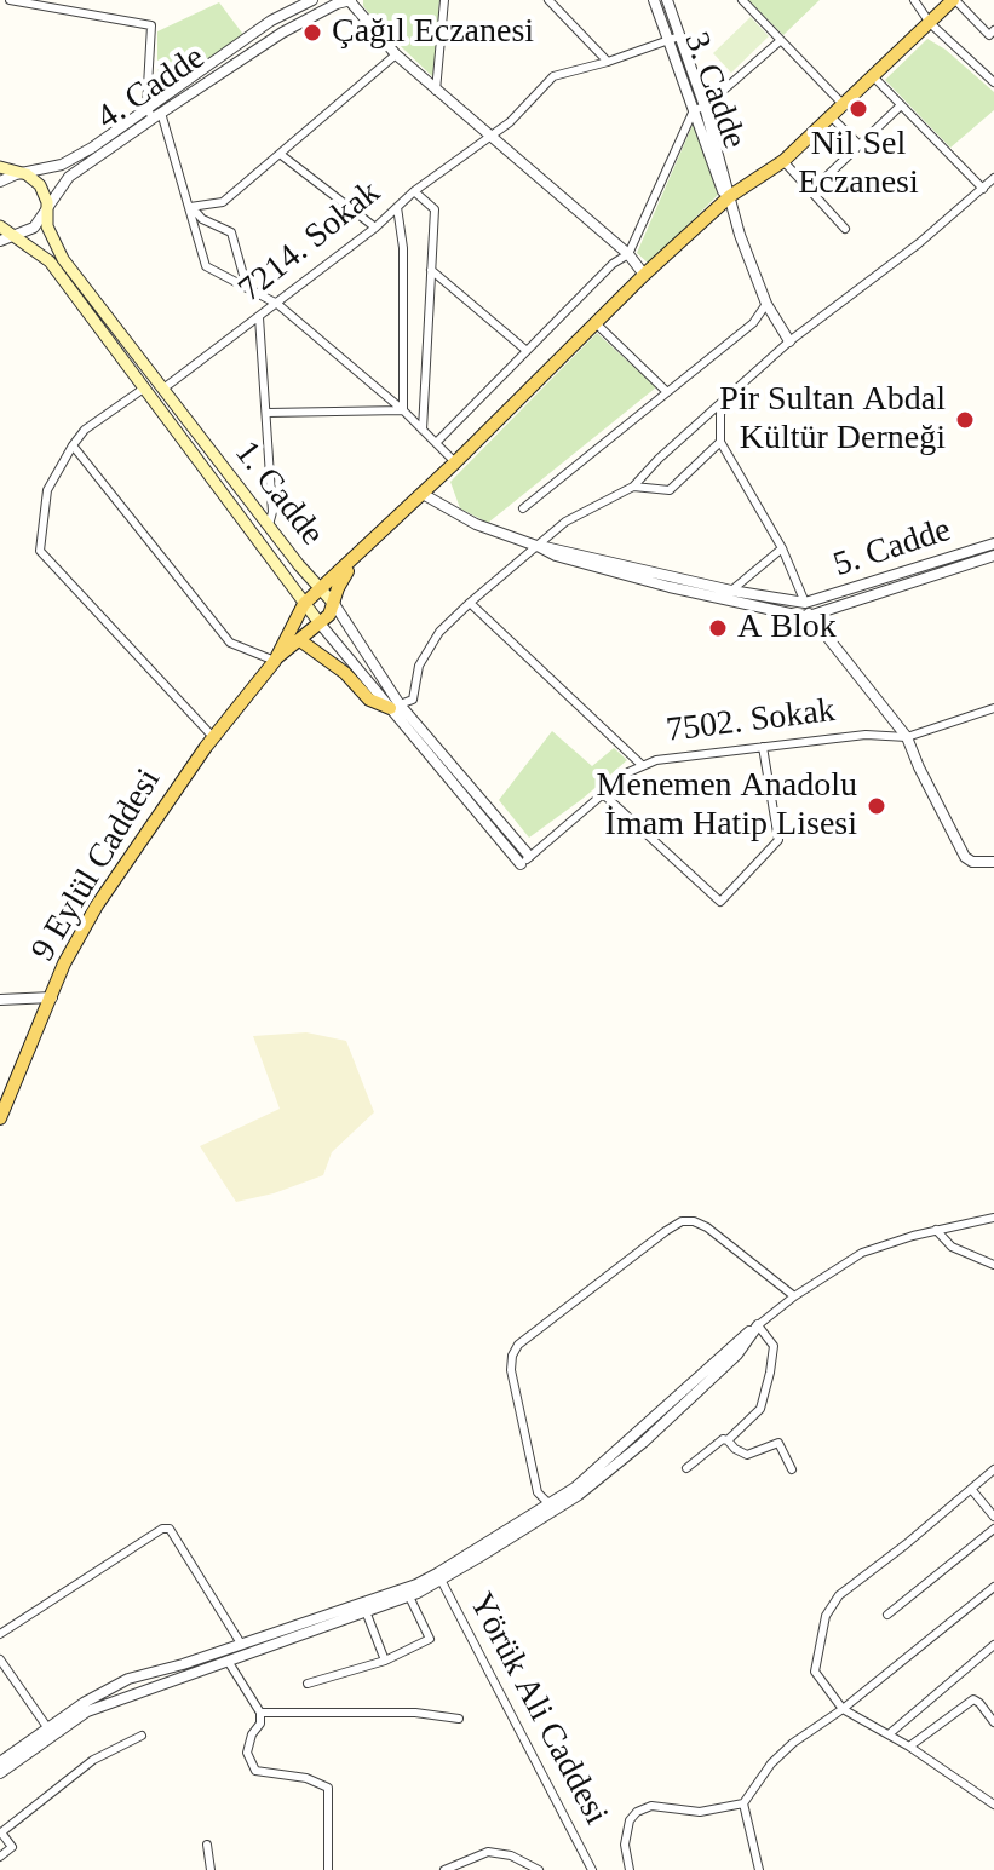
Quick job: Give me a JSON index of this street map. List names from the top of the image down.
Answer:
{
  "streets": {
    "main road": ["1. Cadde", "9 Eylül Caddesi"],
    "street": [
      "4. Cadde",
      "3. Cadde",
      "7214. Sokak",
      "5. Cadde",
      "7502. Sokak",
      "Yörük Ali Caddesi"
    ]
  },
  "crossings": [
    ["4. Cadde", "1. Cadde"],
    ["3. Cadde", "7214. Sokak"],
    ["3. Cadde", "9 Eylül Caddesi"],
    ["7214. Sokak", "1. Cadde"],
    ["1. Cadde", "7502. Sokak"],
    ["1. Cadde", "9 Eylül Caddesi"]
  ],
  "places": [
    "Çağıl Eczanesi",
    "Nil Sel Eczanesi",
    "Pir Sultan Abdal Kültür Derneği",
    "A Blok",
    "Menemen Anadolu İmam Hatip Lisesi"
  ]
}
